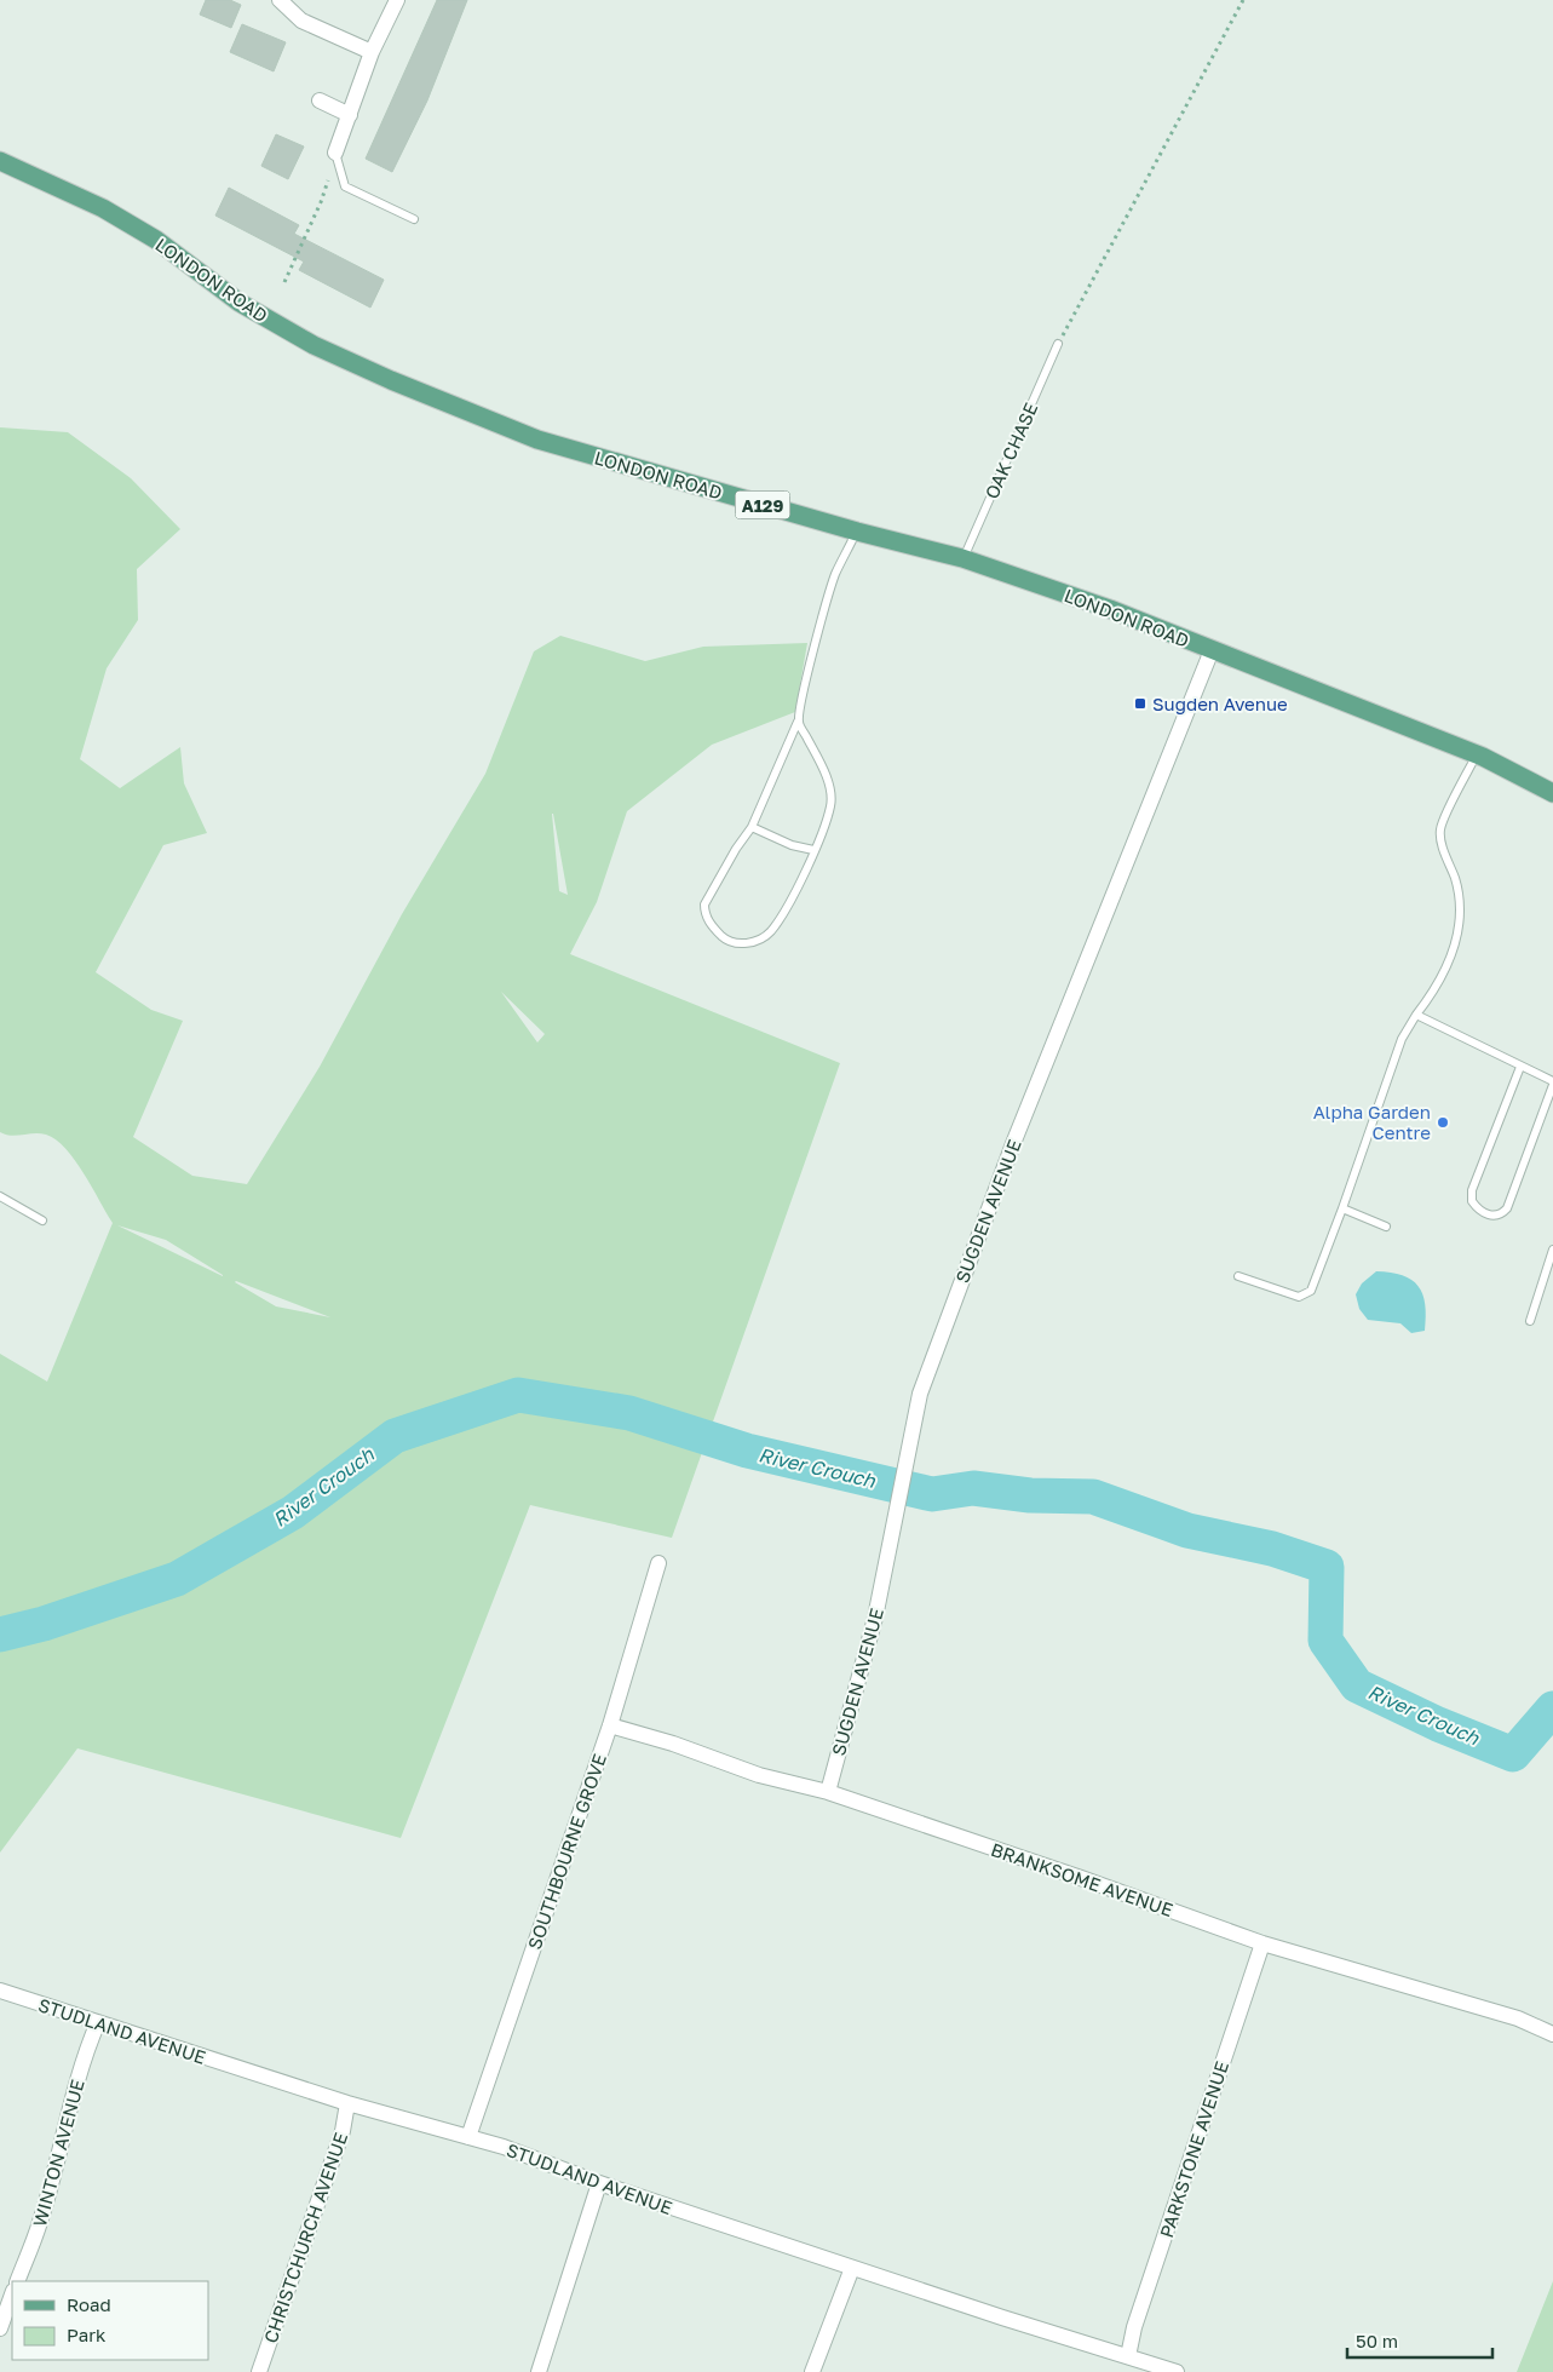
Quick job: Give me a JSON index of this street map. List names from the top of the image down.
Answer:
{
  "streets": {
    "main road": ["LONDON ROAD", "A129"],
    "street": [
      "SUGDEN AVENUE",
      "SOUTHBOURNE GROVE",
      "BRANKSOME AVENUE",
      "STUDLAND AVENUE",
      "PARKSTONE AVENUE",
      "WINTON AVENUE",
      "CHRISTCHURCH AVENUE"
    ],
    "lane": ["OAK CHASE"]
  },
  "crossings": [
    ["LONDON ROAD", "OAK CHASE"],
    ["LONDON ROAD", "SUGDEN AVENUE"],
    ["SUGDEN AVENUE", "BRANKSOME AVENUE"],
    ["SOUTHBOURNE GROVE", "BRANKSOME AVENUE"],
    ["SOUTHBOURNE GROVE", "STUDLAND AVENUE"],
    ["BRANKSOME AVENUE", "PARKSTONE AVENUE"],
    ["STUDLAND AVENUE", "PARKSTONE AVENUE"],
    ["STUDLAND AVENUE", "WINTON AVENUE"],
    ["STUDLAND AVENUE", "CHRISTCHURCH AVENUE"]
  ],
  "water": ["River Crouch"],
  "places": {
    "transit": ["Sugden Avenue"],
    "other": ["Alpha Garden Centre"]
  },
  "legend": ["Road", "Park"],
  "scale_bar": "50 m"
}
